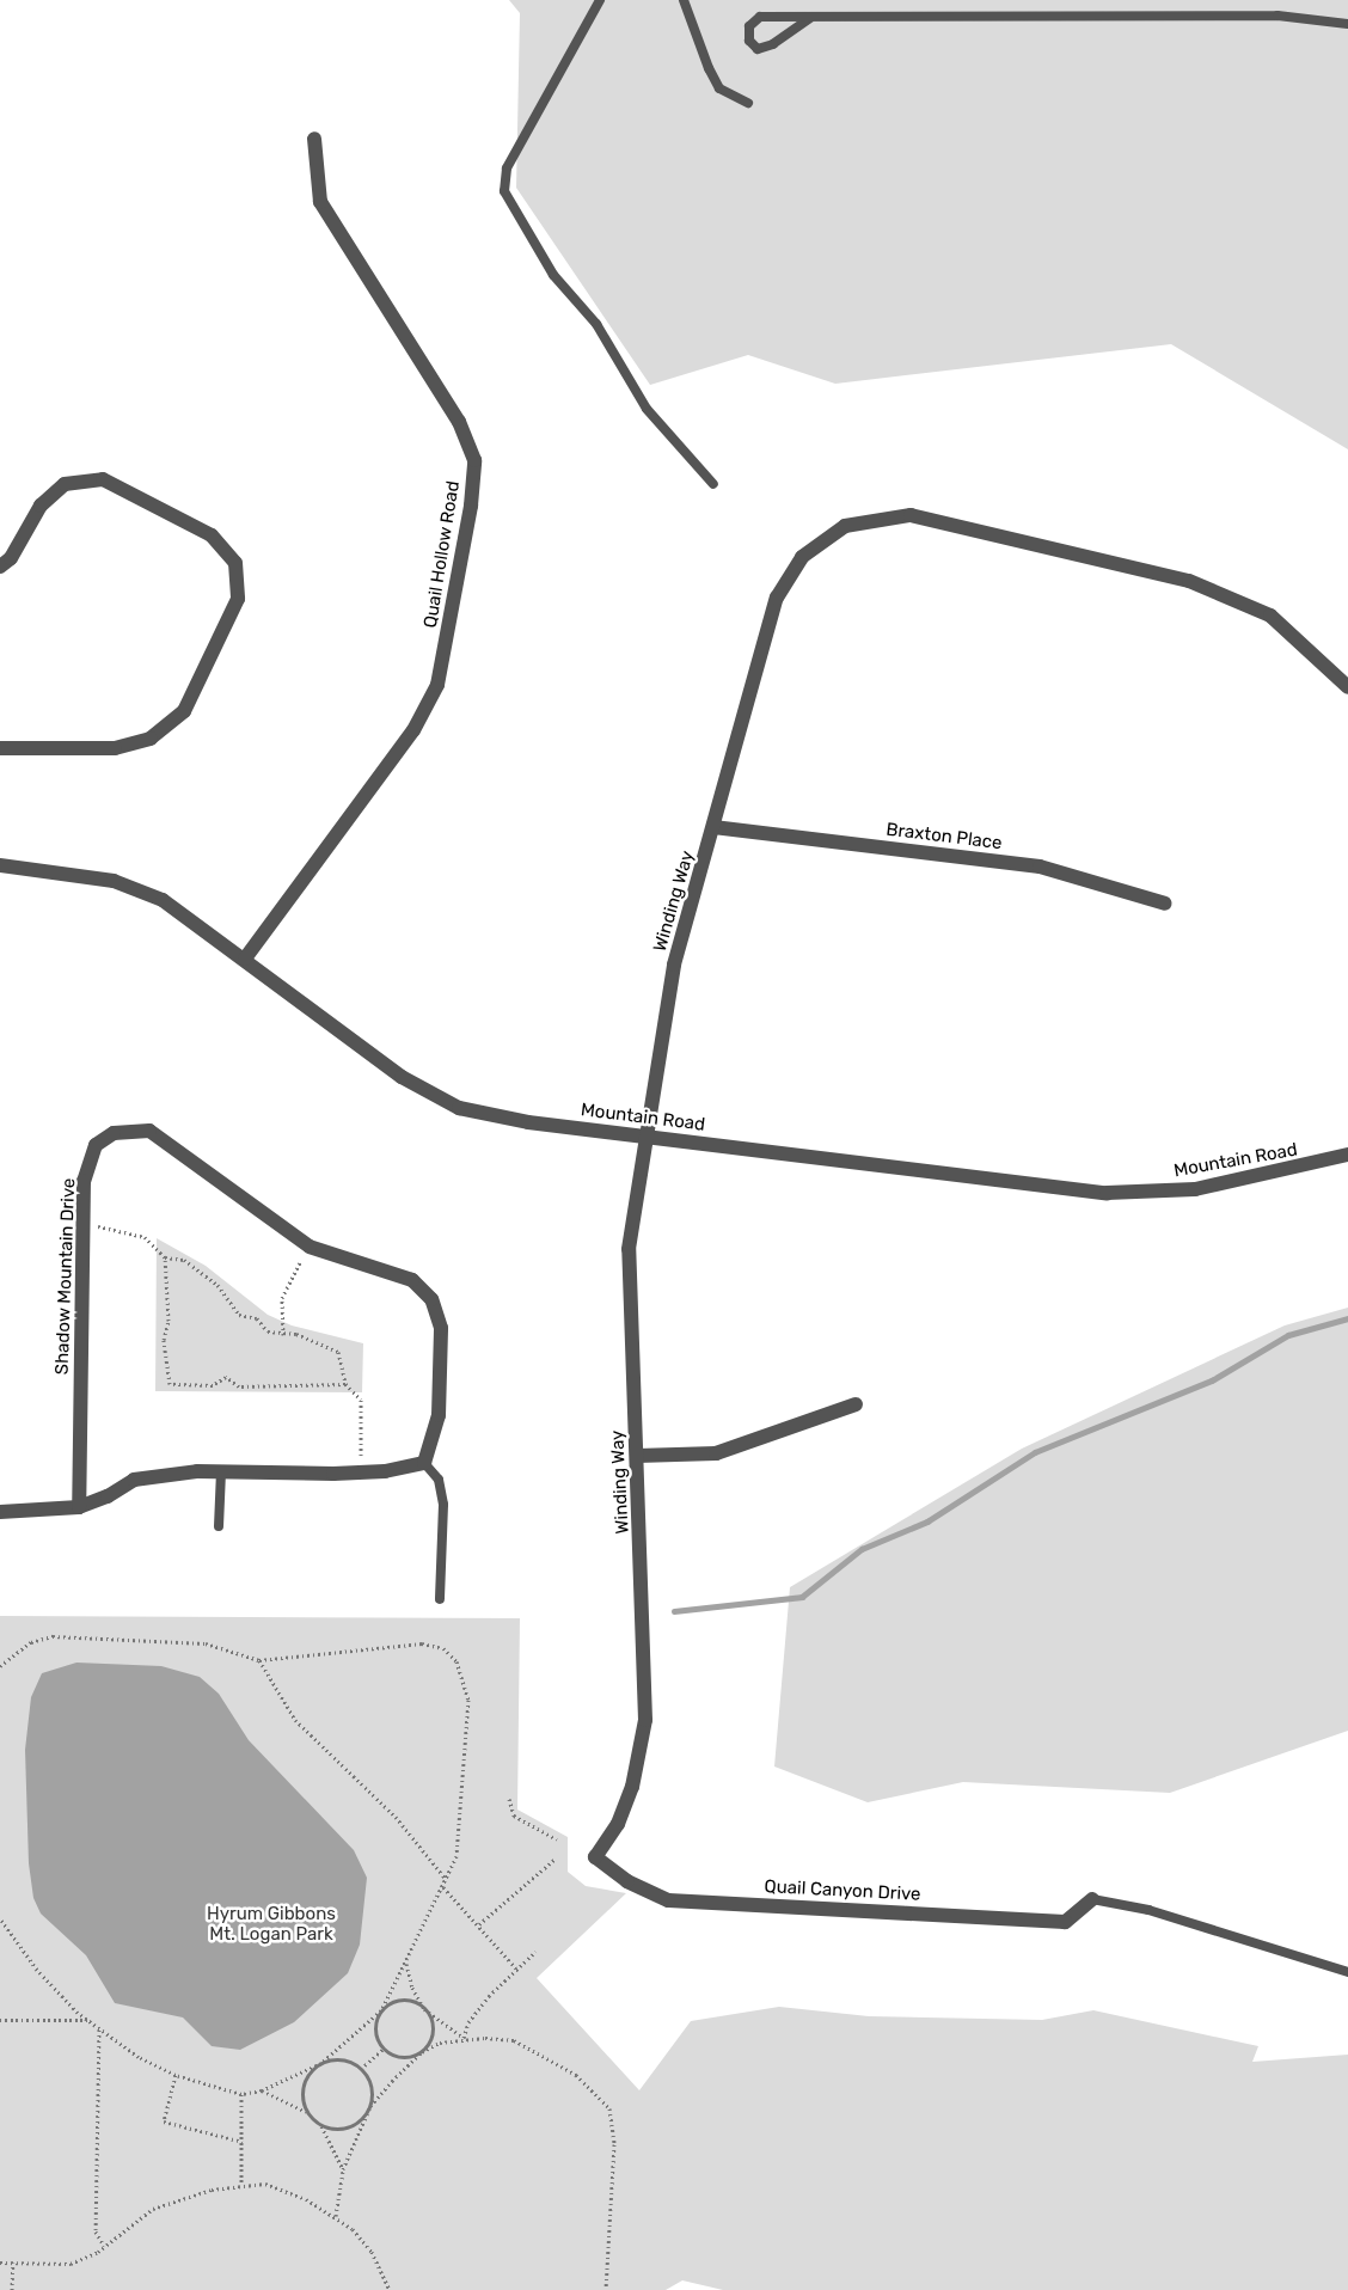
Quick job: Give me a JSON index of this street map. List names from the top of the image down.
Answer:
{
  "streets": {
    "street": [
      "Quail Hollow Road",
      "Braxton Place",
      "Winding Way",
      "Mountain Road",
      "Shadow Mountain Drive",
      "Quail Canyon Drive"
    ]
  },
  "crossings": [
    ["Quail Hollow Road", "Mountain Road"],
    ["Braxton Place", "Winding Way"],
    ["Winding Way", "Mountain Road"],
    ["Winding Way", "Quail Canyon Drive"]
  ],
  "parks": ["Hyrum Gibbons Mt. Logan Park"]
}
